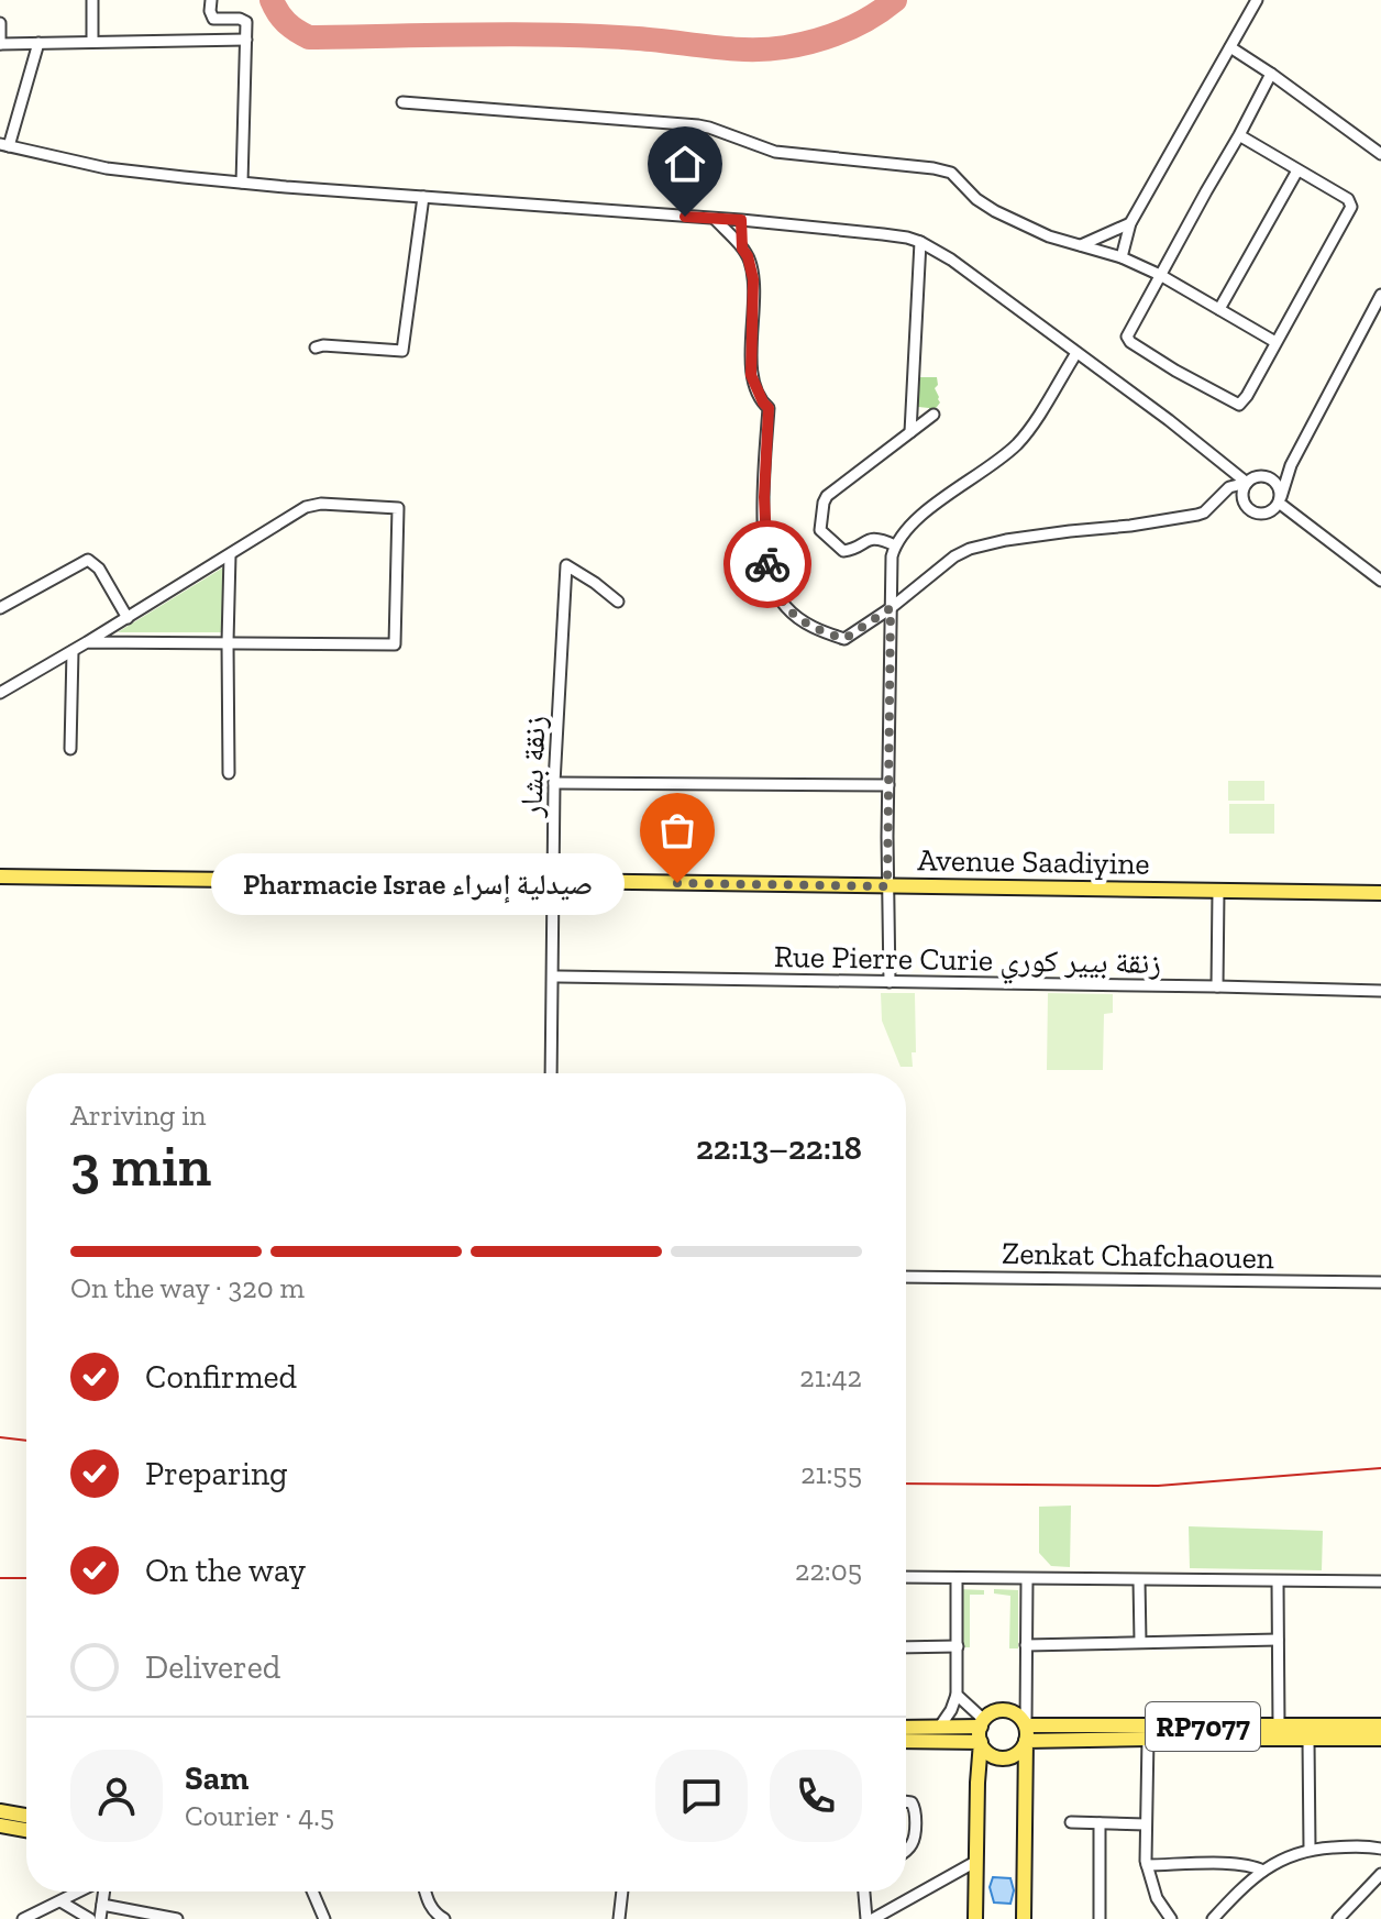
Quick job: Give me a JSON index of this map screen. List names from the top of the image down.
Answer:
{
  "streets": {
    "main road": ["Avenue Saadiyine", "RP7077"],
    "street": ["زنقة بشار", "Rue Pierre Curie زنقة بيير كوري", "Zenkat Chafchaouen"]
  },
  "crossings": [
    ["زنقة بشار", "Avenue Saadiyine"],
    ["زنقة بشار", "Rue Pierre Curie زنقة بيير كوري"]
  ],
  "places": ["Pharmacie Israe صيدلية إسراء"],
  "page": {
    "bubble": "Pharmacie Israe صيدلية إسراء",
    "heading": ["3 min", "Arriving in", "22:13–22:18"],
    "panel": ["Sam", "Courier · 4.5"],
    "bar": "On the way · 320 m",
    "list": [
      ["Confirmed", "21:42"],
      ["Preparing", "21:55"],
      ["On the way", "22:05"],
      "Delivered"
    ]
  }
}
